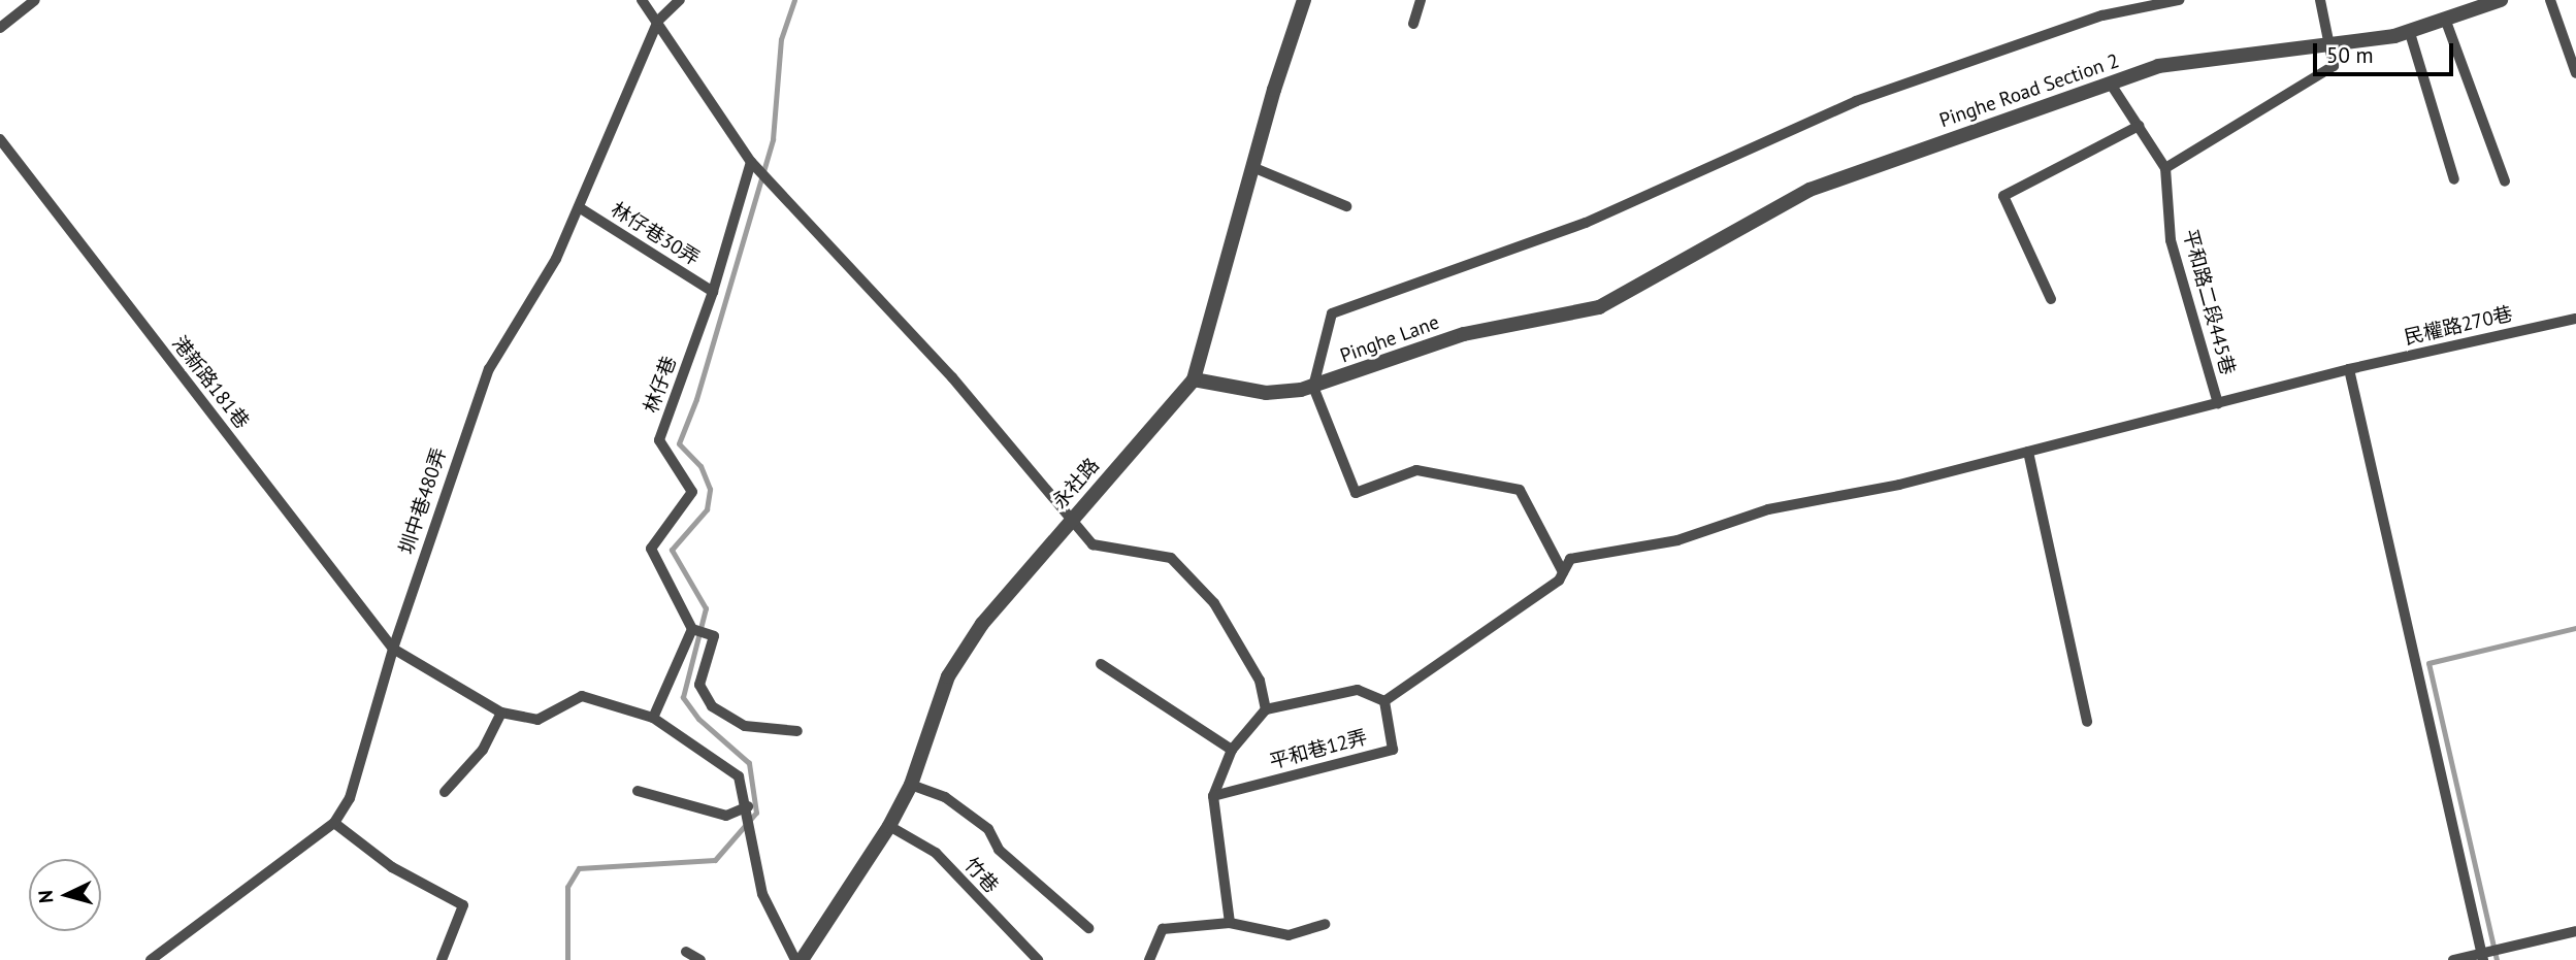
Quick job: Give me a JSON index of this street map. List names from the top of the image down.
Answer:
{
  "streets": {
    "street": ["Pinghe Road Section 2", "Pinghe Lane", "永社路"],
    "lane": [
      "林仔巷30弄",
      "平和路二段445巷",
      "民權路270巷",
      "港新路181巷",
      "林仔巷",
      "圳中巷480弄",
      "平和巷12弄",
      "竹巷"
    ]
  },
  "crossings": [
    ["Pinghe Road Section 2", "平和路二段445巷"],
    ["Pinghe Road Section 2", "Pinghe Lane"],
    ["林仔巷30弄", "林仔巷"],
    ["林仔巷30弄", "圳中巷480弄"],
    ["平和路二段445巷", "民權路270巷"],
    ["Pinghe Lane", "永社路"],
    ["港新路181巷", "圳中巷480弄"],
    ["永社路", "竹巷"]
  ],
  "scale_bar": "50 m",
  "north": "left"
}
